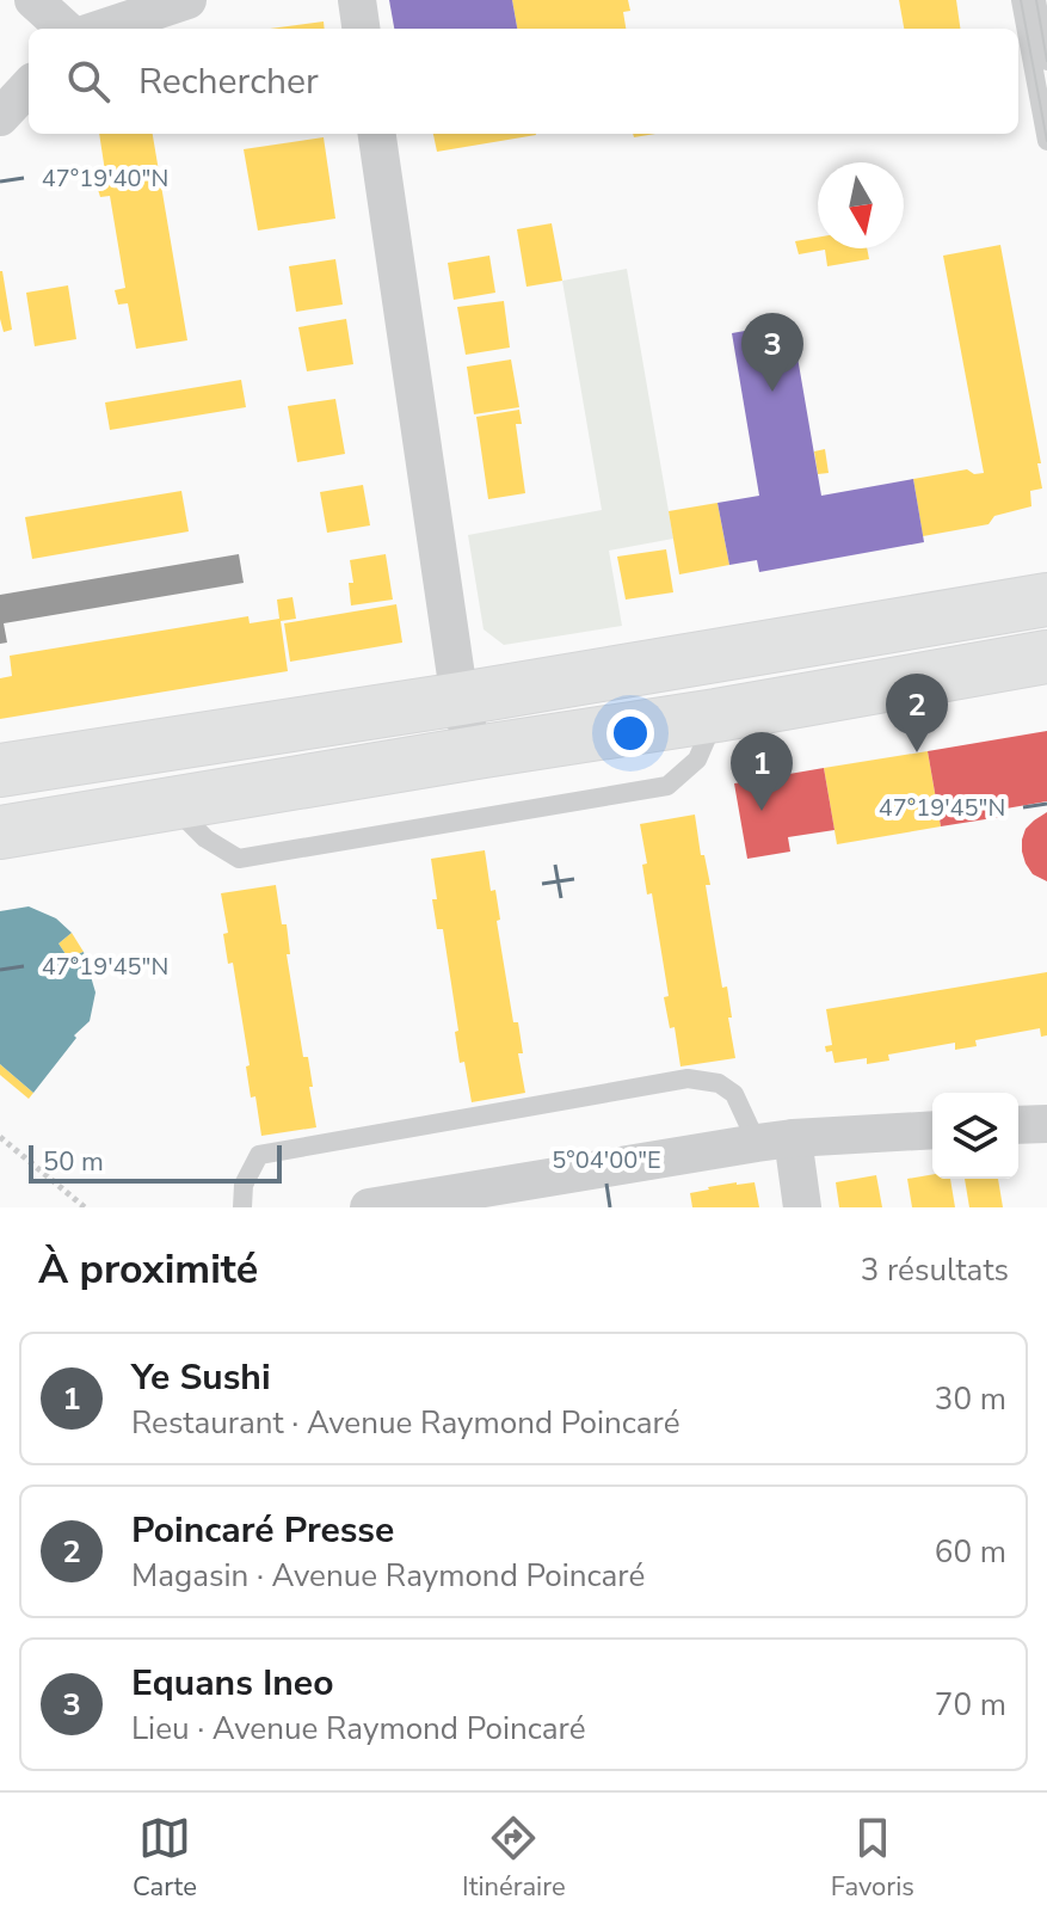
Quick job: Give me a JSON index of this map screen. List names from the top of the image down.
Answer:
{
  "scale_bar": "50 m",
  "north": "bottom",
  "page": {
    "search": "Rechercher",
    "pins": ["3", "2", "1"],
    "scale": "50 m",
    "heading": ["À proximité", "3 résultats"],
    "list": [
      {
        "mark": "1",
        "name": "Ye Sushi",
        "note": "Restaurant · Avenue Raymond Poincaré",
        "value": "30 m"
      },
      {
        "mark": "2",
        "name": "Poincaré Presse",
        "note": "Magasin · Avenue Raymond Poincaré",
        "value": "60 m"
      },
      {
        "mark": "3",
        "name": "Equans Ineo",
        "note": "Lieu · Avenue Raymond Poincaré",
        "value": "70 m"
      }
    ],
    "nav": ["Carte", "Itinéraire", "Favoris"]
  },
  "coordinates": ["47°19'40\"N", "47°19'45\"N", "5°04'00\"E"]
}
